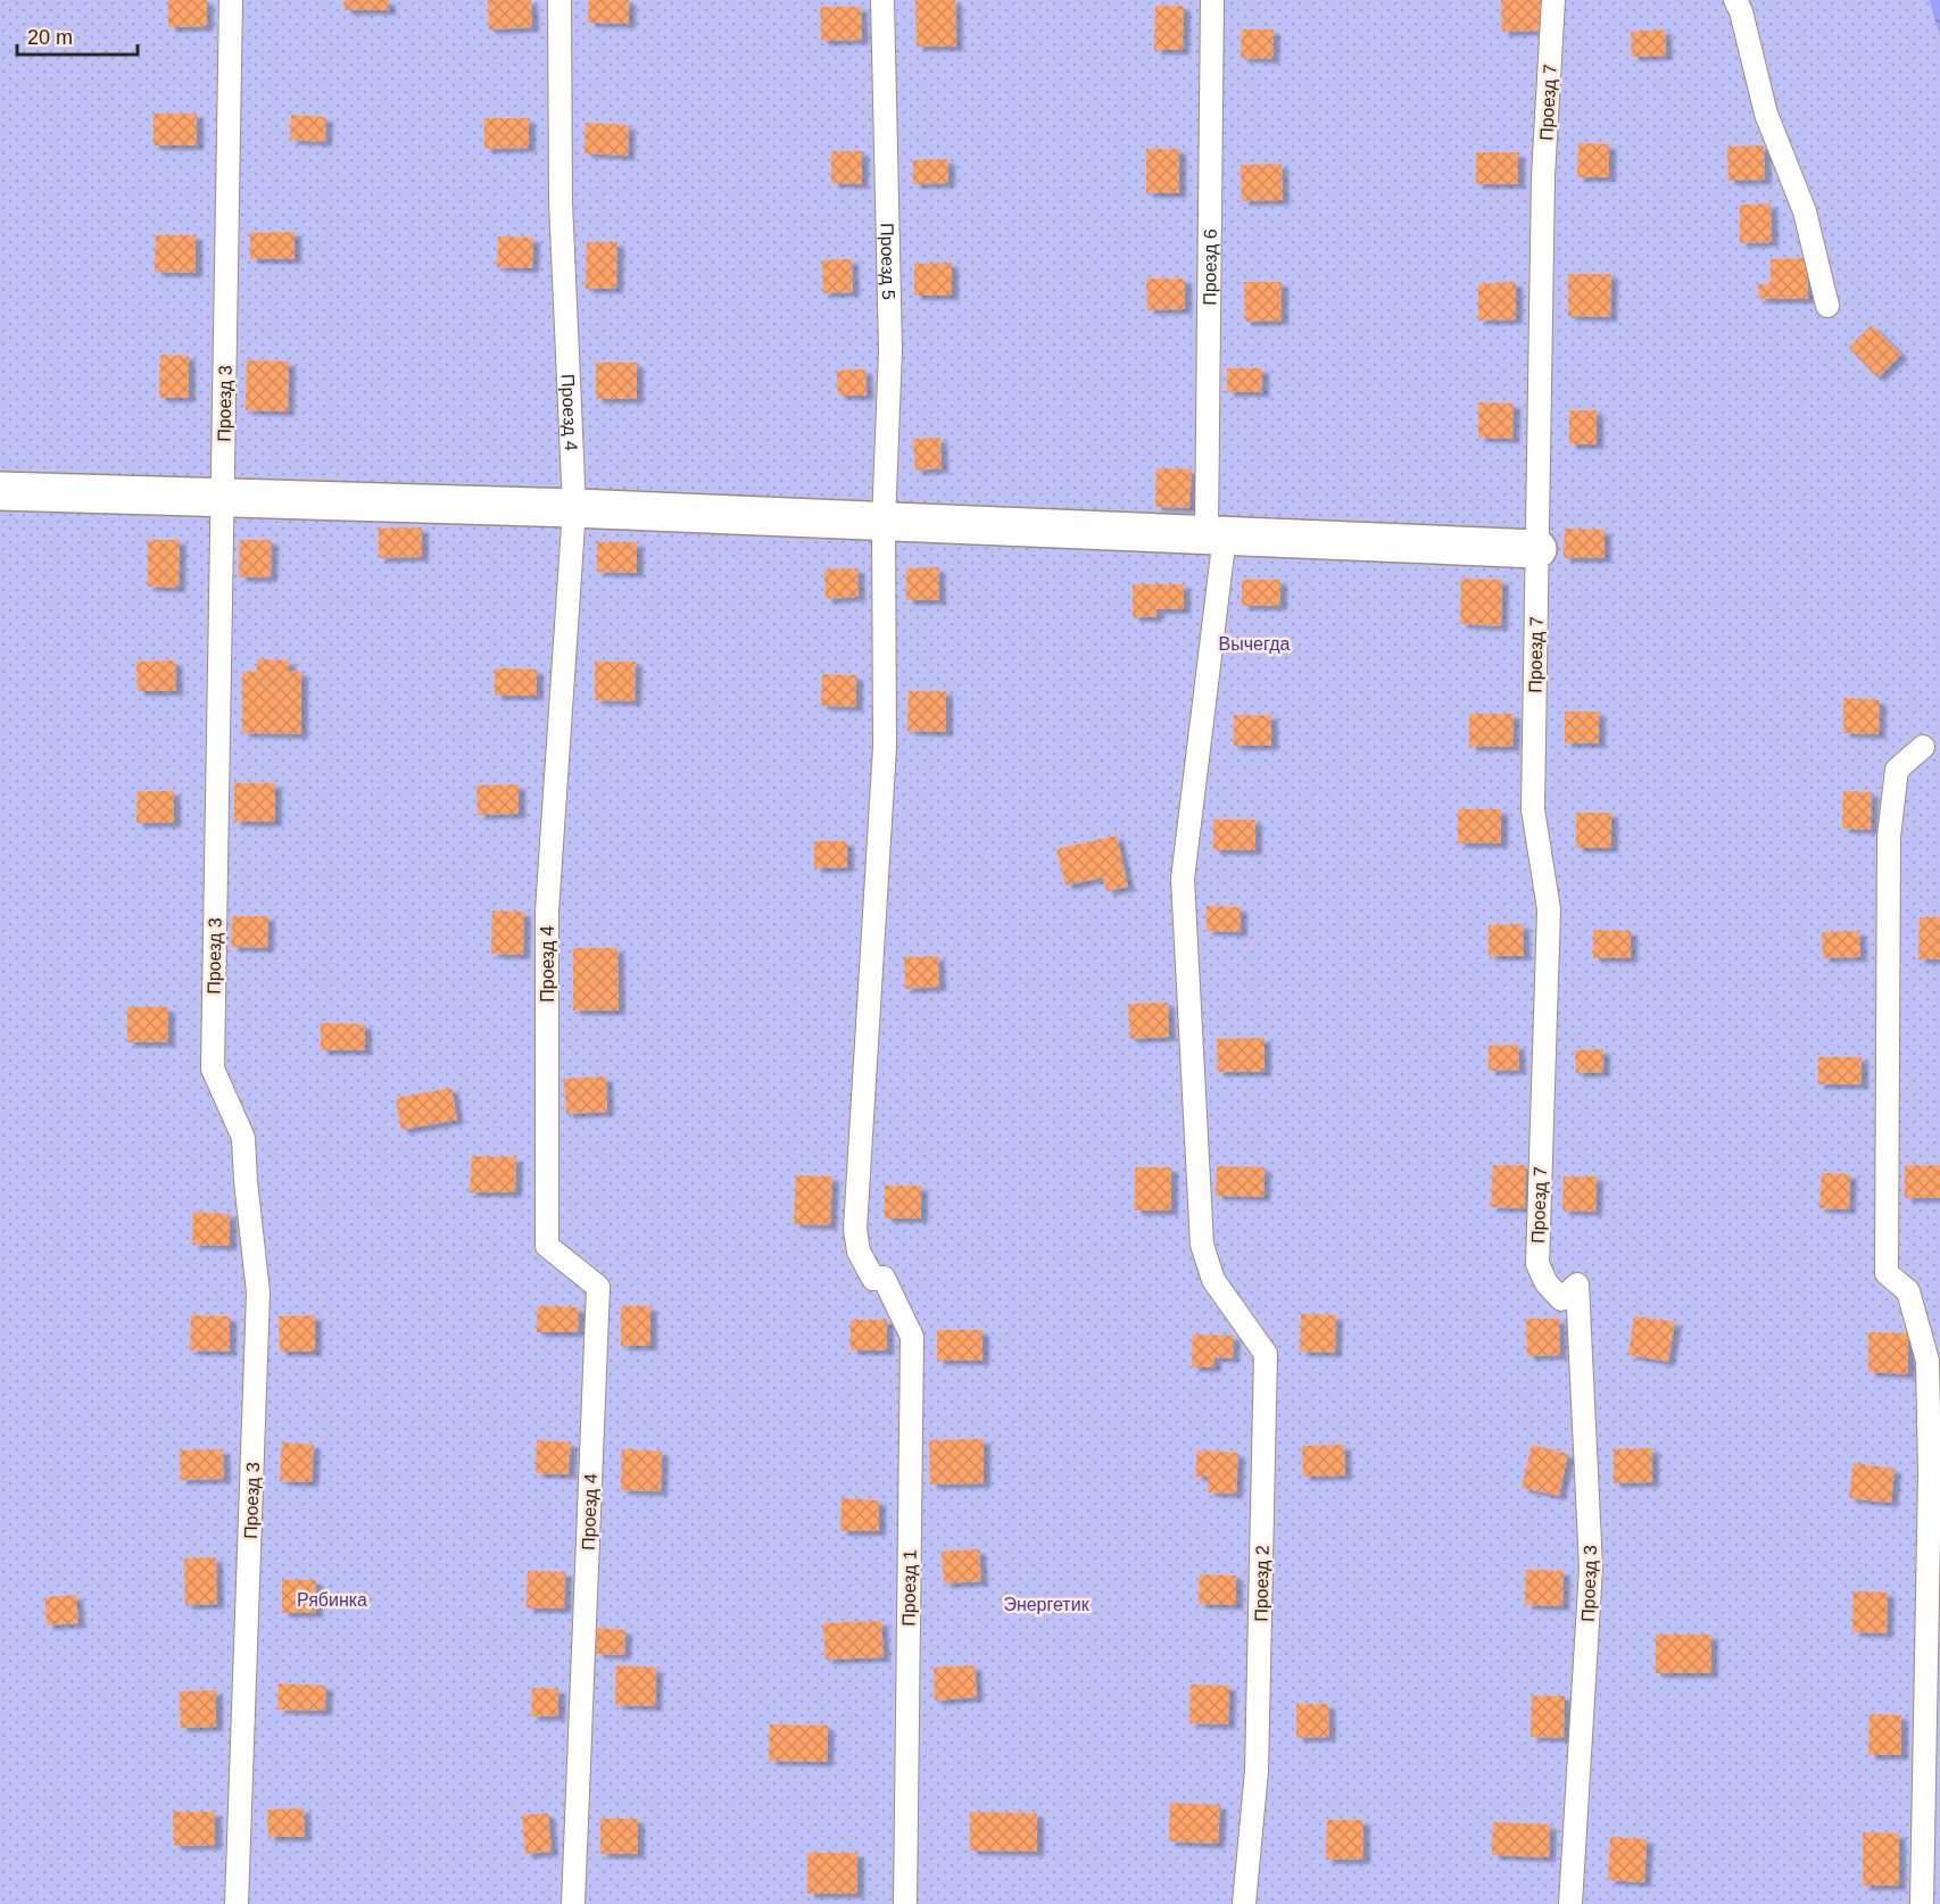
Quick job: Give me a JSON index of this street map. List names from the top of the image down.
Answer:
{
  "streets": {
    "lane": [
      "Проезд 7",
      "Проезд 5",
      "Проезд 6",
      "Проезд 3",
      "Проезд 4",
      "Проезд 2",
      "Проезд 1"
    ]
  },
  "crossings": [
    ["Проезд 7", "Проезд 3"],
    ["Проезд 5", "Проезд 1"],
    ["Проезд 6", "Проезд 2"]
  ],
  "parks": ["Вычегда", "Рябинка", "Энергетик"],
  "scale_bar": "20 m"
}
